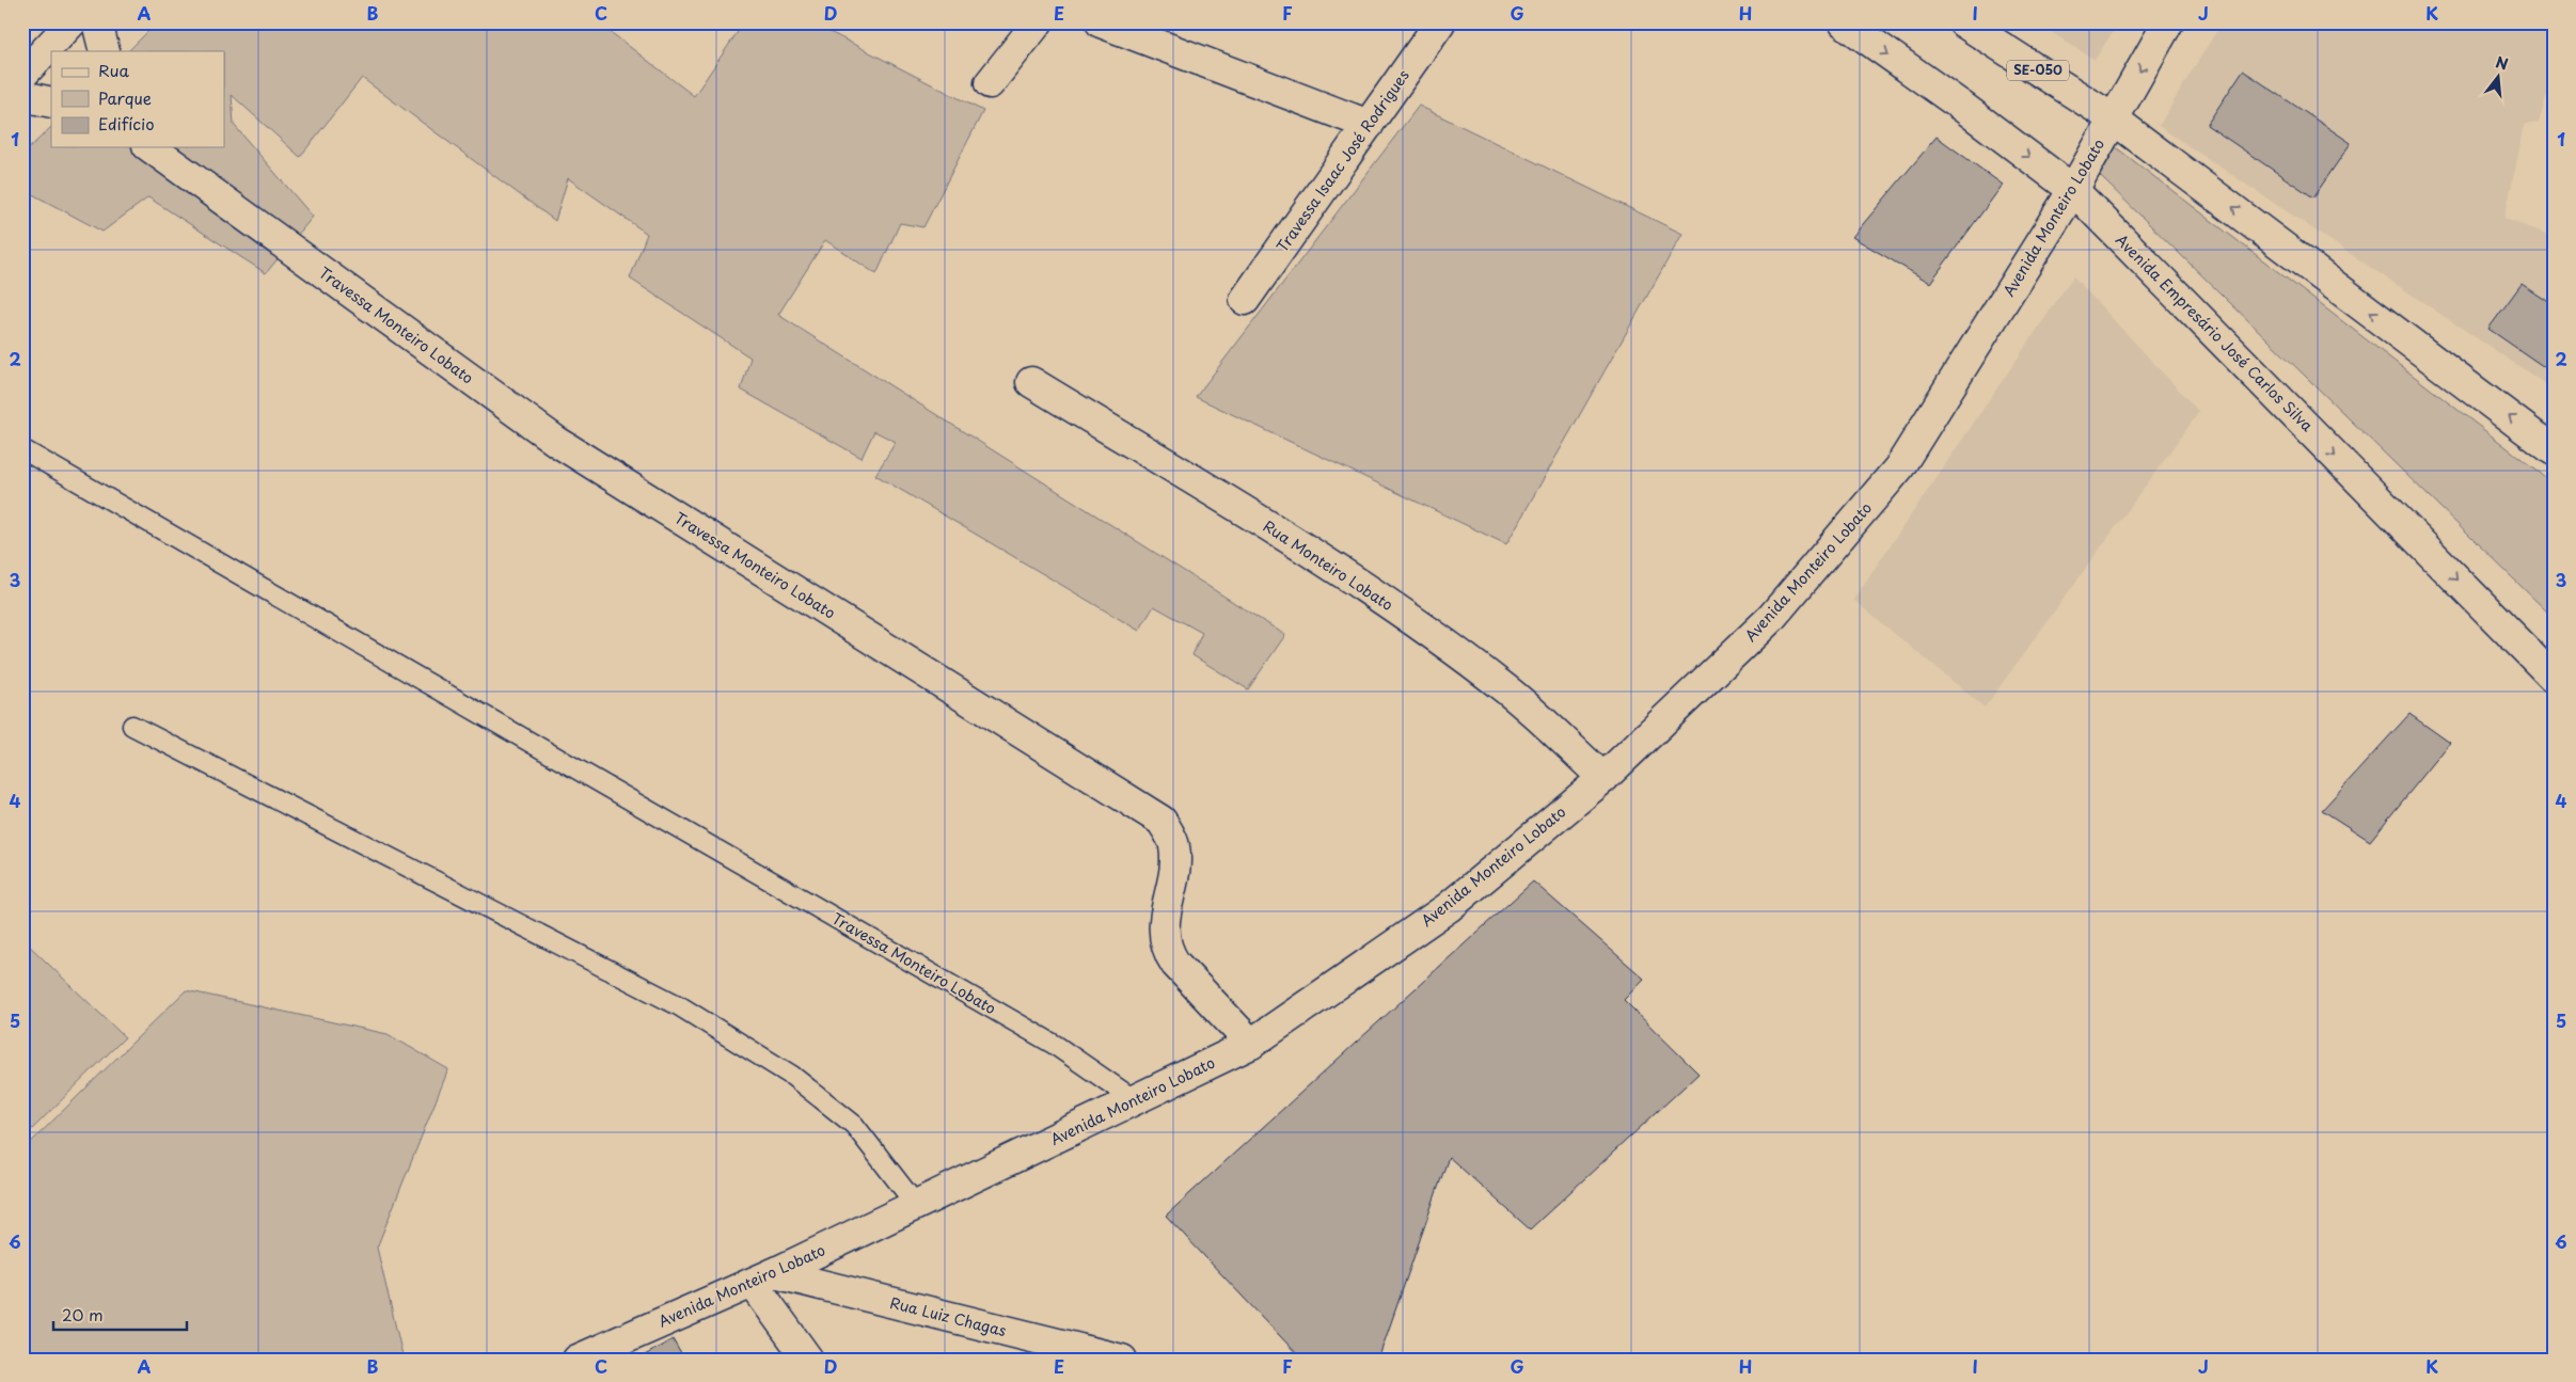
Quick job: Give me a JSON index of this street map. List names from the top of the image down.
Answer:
{
  "streets": {
    "street": [
      "SE-050",
      "Travessa Isaac José Rodrigues",
      "Avenida Monteiro Lobato",
      "Travessa Monteiro Lobato",
      "Avenida Empresário José Carlos Silva",
      "Rua Monteiro Lobato",
      "Rua Luiz Chagas"
    ]
  },
  "crossings": [
    ["SE-050", "Avenida Monteiro Lobato"],
    ["Avenida Monteiro Lobato", "Travessa Monteiro Lobato"],
    ["Avenida Monteiro Lobato", "Avenida Empresário José Carlos Silva"],
    ["Avenida Monteiro Lobato", "Rua Monteiro Lobato"],
    ["Avenida Monteiro Lobato", "Rua Luiz Chagas"]
  ],
  "legend": ["Rua", "Parque", "Edifício"],
  "scale_bar": "20 m",
  "north": "top",
  "grid": {
    "columns": [
      "A",
      "B",
      "C",
      "D",
      "E",
      "F",
      "G",
      "H",
      "I",
      "J",
      "K"
    ],
    "rows": [
      "1",
      "2",
      "3",
      "4",
      "5",
      "6"
    ]
  }
}
